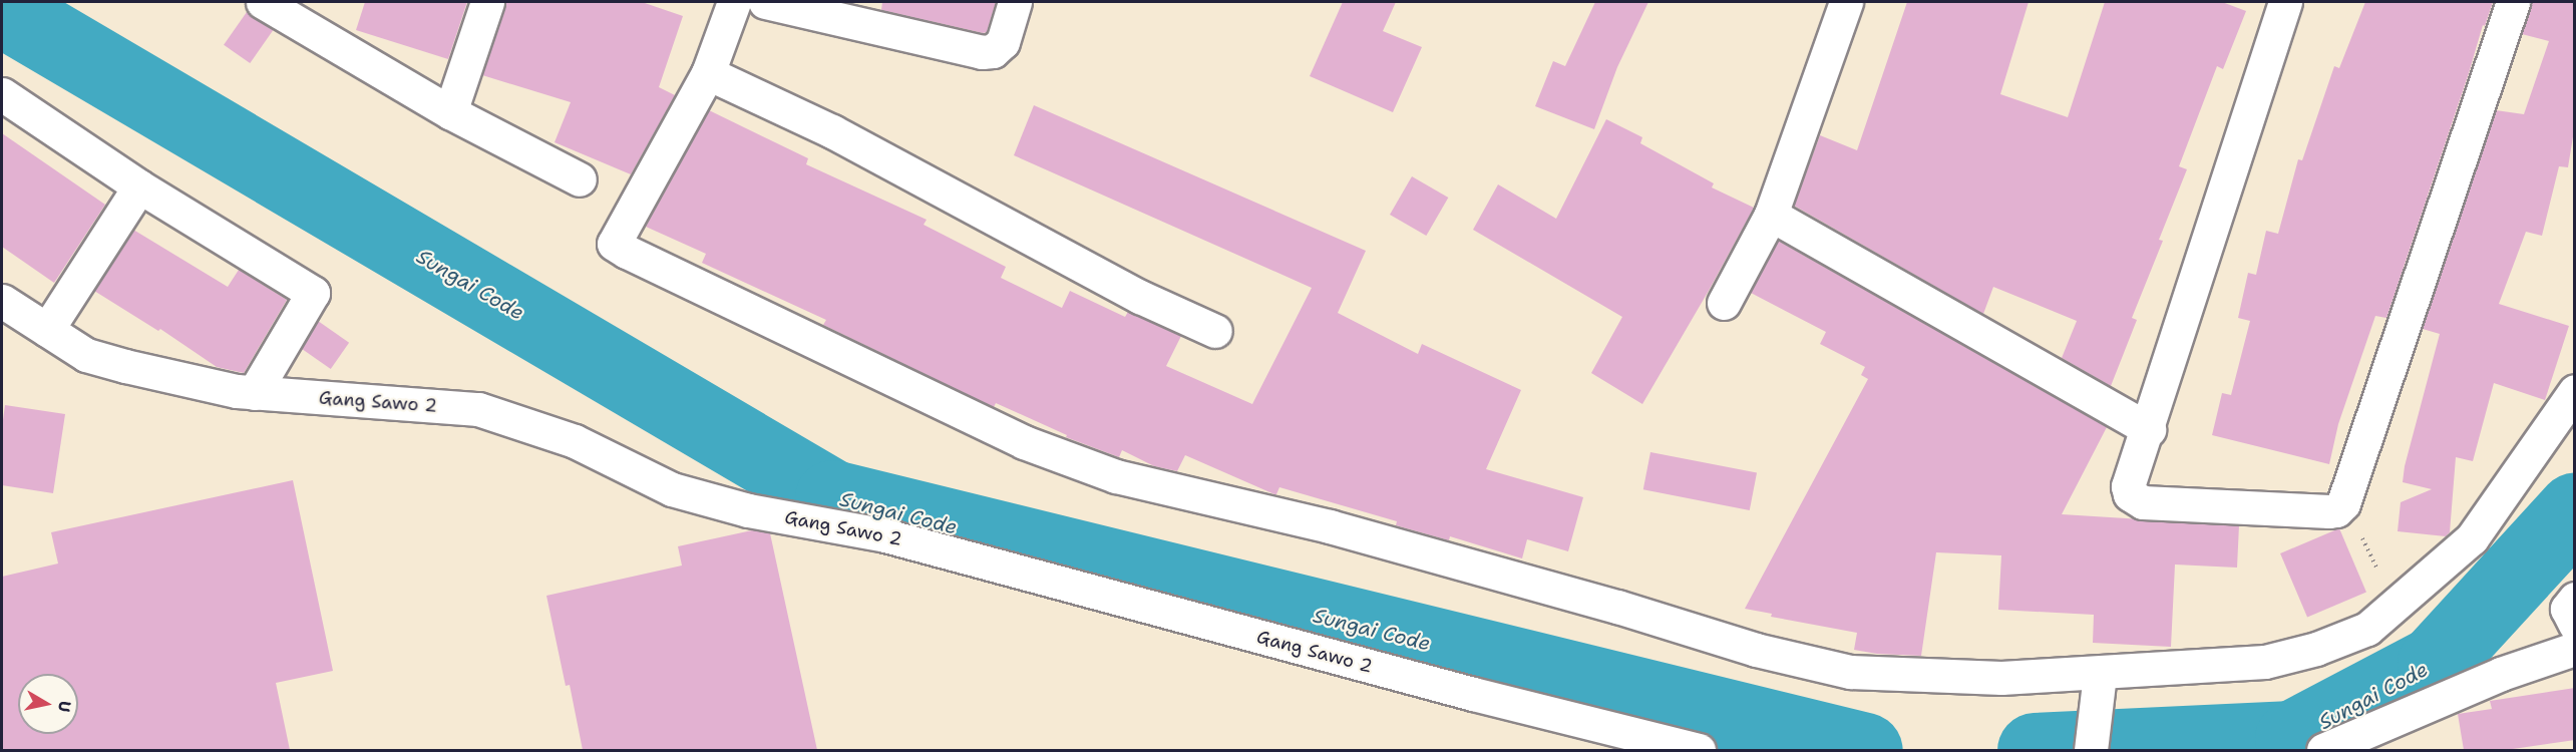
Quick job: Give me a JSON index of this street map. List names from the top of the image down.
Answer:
{
  "streets": {
    "street": ["Gang Sawo 2"]
  },
  "water": ["Sungai Code"],
  "north": "right"
}
